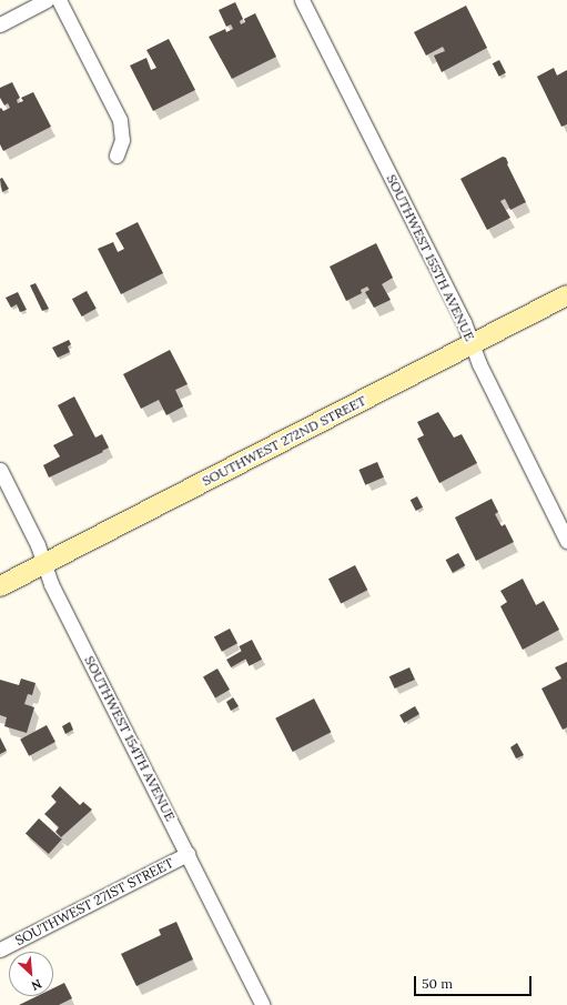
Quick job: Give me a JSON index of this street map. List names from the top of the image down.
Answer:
{
  "streets": {
    "street": [
      "SOUTHWEST 155TH AVENUE",
      "SOUTHWEST 272ND STREET",
      "SOUTHWEST 154TH AVENUE",
      "SOUTHWEST 271ST STREET"
    ]
  },
  "crossings": [
    ["SOUTHWEST 155TH AVENUE", "SOUTHWEST 272ND STREET"],
    ["SOUTHWEST 272ND STREET", "SOUTHWEST 154TH AVENUE"],
    ["SOUTHWEST 154TH AVENUE", "SOUTHWEST 271ST STREET"]
  ],
  "scale_bar": "50 m",
  "north": "bottom right"
}
